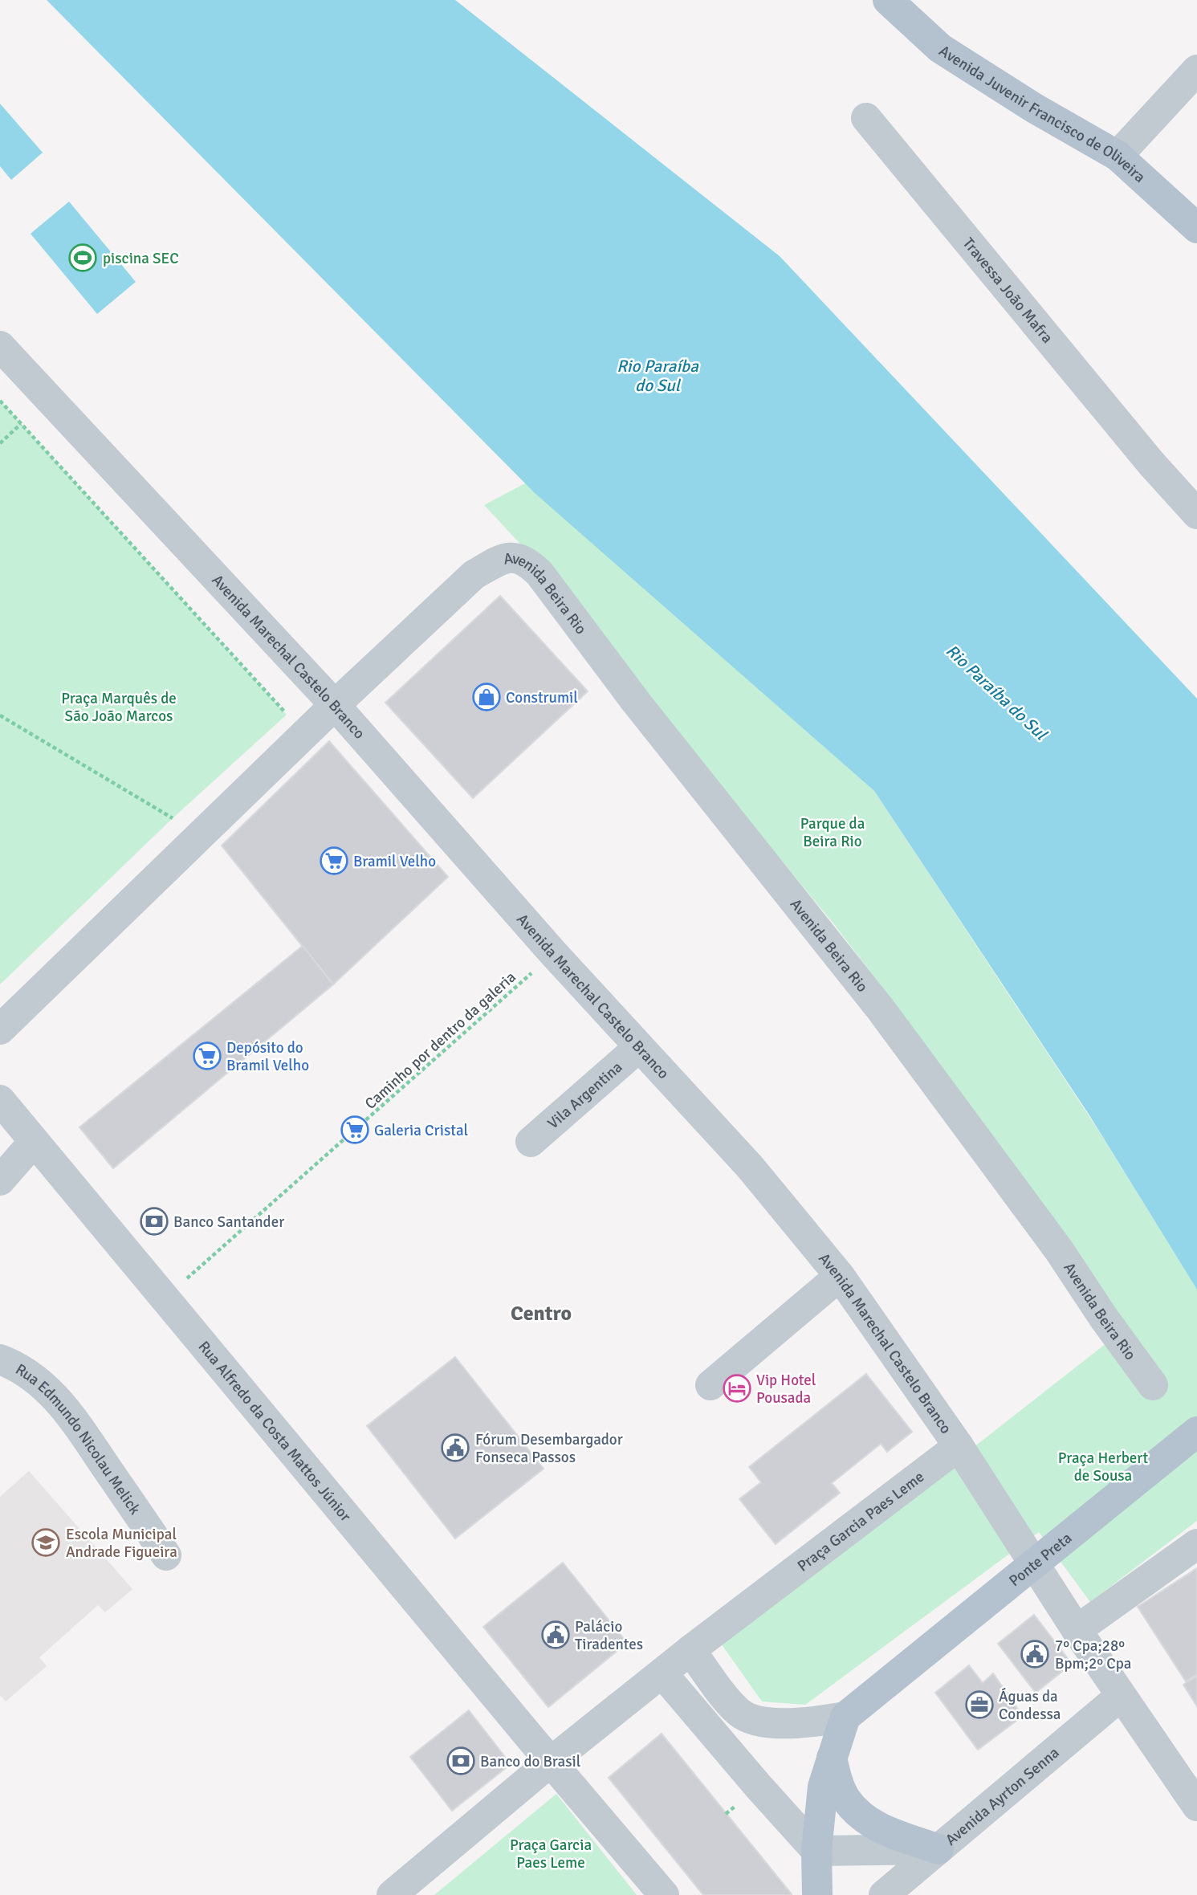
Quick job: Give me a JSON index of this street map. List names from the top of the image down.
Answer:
{
  "streets": {
    "main road": ["Avenida Juvenir Francisco de Oliveira", "Ponte Preta"],
    "street": [
      "Travessa João Mafra",
      "Avenida Beira Rio",
      "Avenida Marechal Castelo Branco",
      "Vila Argentina",
      "Rua Alfredo da Costa Mattos Júnior",
      "Rua Edmundo Nicolau Melick",
      "Praça Garcia Paes Leme",
      "Avenida Ayrton Senna"
    ],
    "path": ["Caminho por dentro da galeria"]
  },
  "crossings": [
    ["Avenida Beira Rio", "Avenida Marechal Castelo Branco"],
    ["Avenida Marechal Castelo Branco", "Caminho por dentro da galeria"],
    ["Avenida Marechal Castelo Branco", "Vila Argentina"],
    ["Avenida Marechal Castelo Branco", "Praça Garcia Paes Leme"],
    ["Avenida Marechal Castelo Branco", "Avenida Ayrton Senna"],
    ["Caminho por dentro da galeria", "Rua Alfredo da Costa Mattos Júnior"],
    ["Rua Alfredo da Costa Mattos Júnior", "Praça Garcia Paes Leme"]
  ],
  "districts": ["Centro"],
  "water": ["Rio Paraíba do Sul"],
  "parks": [
    "Praça Marquês de São João Marcos",
    "Parque da Beira Rio",
    "Praça Herbert de Sousa",
    "Praça Garcia Paes Leme"
  ],
  "places": {
    "sports": ["piscina SEC"],
    "shop": ["Construmil"],
    "supermarket": ["Bramil Velho", "Depósito do Bramil Velho", "Galeria Cristal"],
    "bank": ["Banco Santander", "Banco do Brasil"],
    "hotel": ["Vip Hotel Pousada"],
    "public building": ["Fórum Desembargador Fonseca Passos", "Palácio Tiradentes", "7º Cpa;28º Bpm;2º Cpa"],
    "school or university": ["Escola Municipal Andrade Figueira"],
    "office": ["Águas da Condessa"]
  }
}
